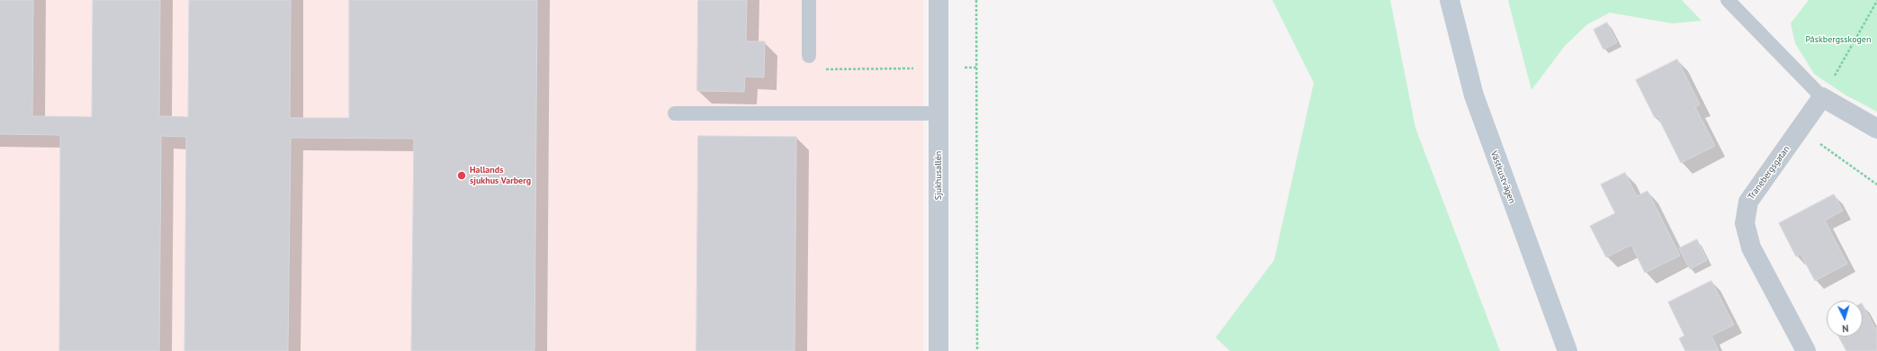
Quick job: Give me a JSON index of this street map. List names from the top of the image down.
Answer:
{
  "streets": {
    "street": ["Tranebergsgatan", "Sjukhusallén", "Västkustvägen"]
  },
  "parks": ["Påskbergsskogen"],
  "places": ["Hallands sjukhus Varberg"],
  "north": "bottom"
}
